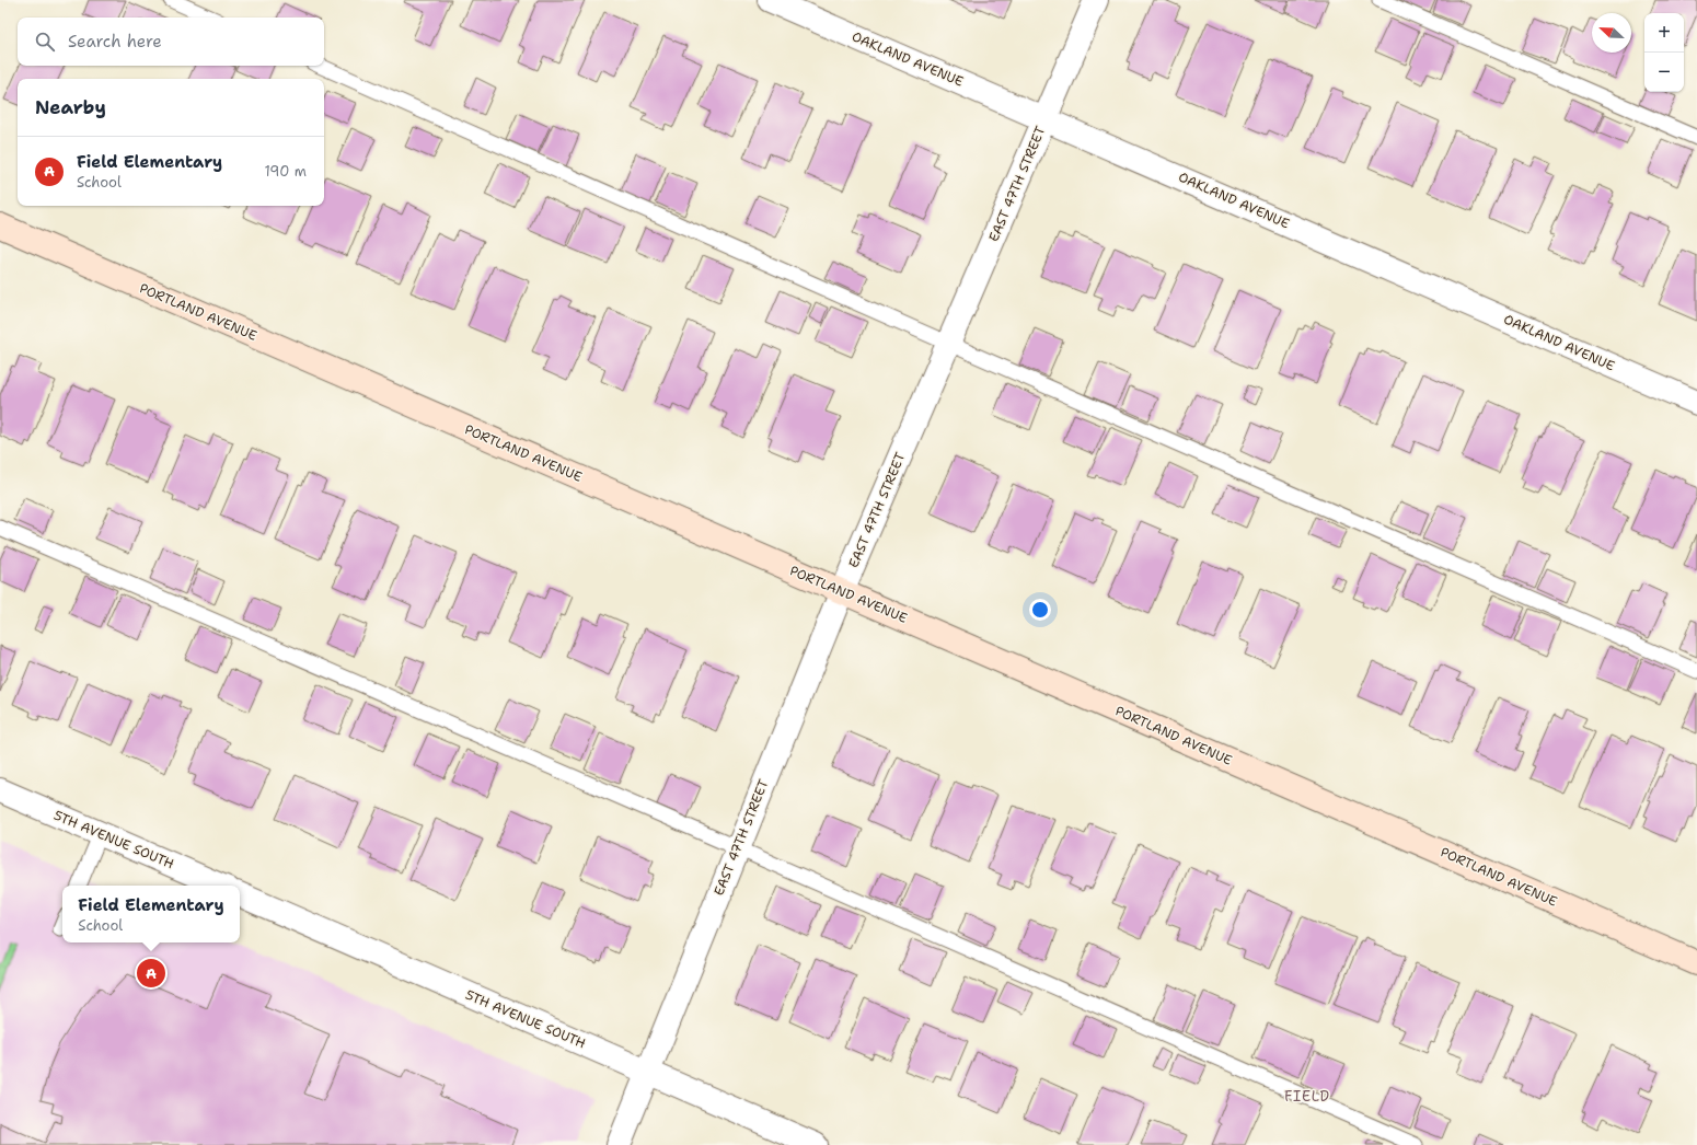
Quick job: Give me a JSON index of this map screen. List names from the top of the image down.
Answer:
{
  "streets": {
    "street": [
      "OAKLAND AVENUE",
      "EAST 47TH STREET",
      "PORTLAND AVENUE",
      "5TH AVENUE SOUTH"
    ]
  },
  "crossings": [
    ["OAKLAND AVENUE", "EAST 47TH STREET"],
    ["EAST 47TH STREET", "PORTLAND AVENUE"],
    ["EAST 47TH STREET", "5TH AVENUE SOUTH"]
  ],
  "districts": ["FIELD"],
  "north": "top left",
  "page": {
    "map_buttons": ["+", "−"],
    "search": "Search here",
    "heading": "Nearby",
    "list": [
      {
        "mark": "A",
        "name": "Field Elementary",
        "note": "School",
        "value": "190 m"
      }
    ],
    "popup": ["Field Elementary", "School"],
    "pins": "A"
  }
}
